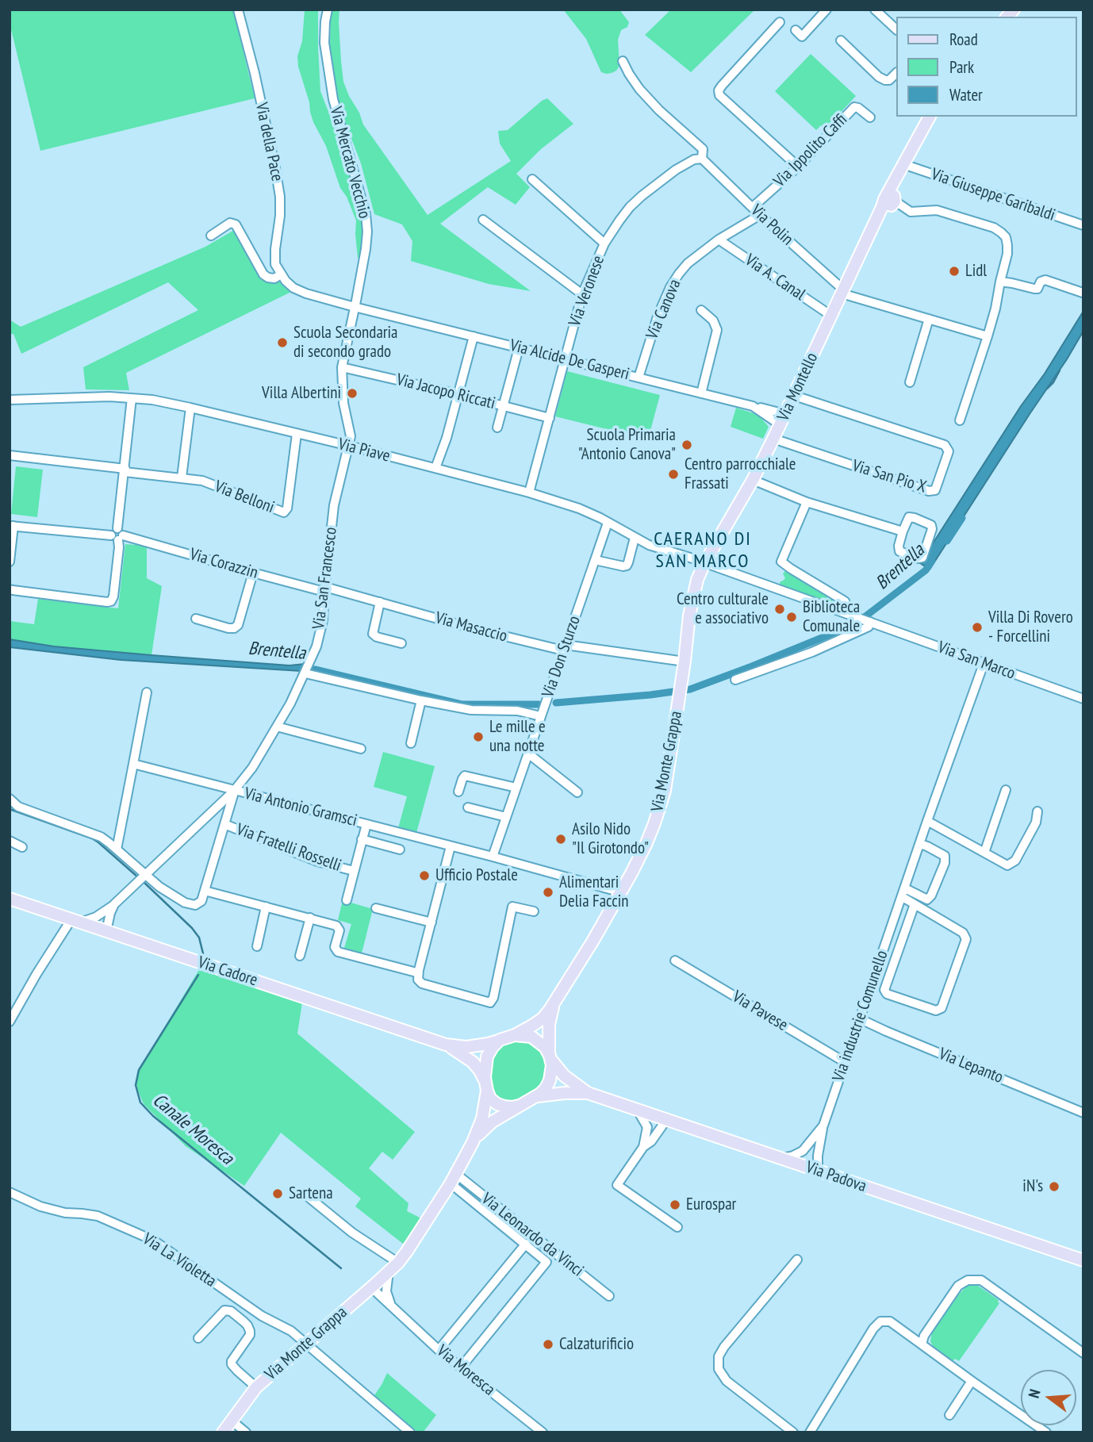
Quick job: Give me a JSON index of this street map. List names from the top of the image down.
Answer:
{
  "streets": {
    "main road": [
      "Via Montello",
      "Via Monte Grappa",
      "Via Cadore",
      "Via Padova"
    ],
    "street": [
      "Via della Pace",
      "Via Ippolito Caffi",
      "Via Mercato Vecchio",
      "Via Giuseppe Garibaldi",
      "Via Polin",
      "Via A. Canal",
      "Via Veronese",
      "Via Canova",
      "Via Alcide De Gasperi",
      "Via Jacopo Riccati",
      "Via Piave",
      "Via San Pio X",
      "Via Belloni",
      "Via Corazzin",
      "Via San Francesco",
      "Via Masaccio",
      "Via Don Sturzo",
      "Via San Marco",
      "Via Antonio Gramsci",
      "Via Fratelli Rosselli",
      "Via Pavese",
      "Via industrie Comunello",
      "Via Lepanto",
      "Via Leonardo da Vinci",
      "Via La Violetta",
      "Via Moresca"
    ]
  },
  "crossings": [
    ["Via Ippolito Caffi", "Via Polin"],
    ["Via Mercato Vecchio", "Via Alcide De Gasperi"],
    ["Via Mercato Vecchio", "Via Jacopo Riccati"],
    ["Via Mercato Vecchio", "Via Piave"],
    ["Via Mercato Vecchio", "Via San Francesco"],
    ["Via Giuseppe Garibaldi", "Via Montello"],
    ["Via Polin", "Via Veronese"],
    ["Via Polin", "Via Canova"],
    ["Via Polin", "Via Montello"],
    ["Via A. Canal", "Via Canova"],
    ["Via A. Canal", "Via Montello"],
    ["Via Veronese", "Via Alcide De Gasperi"],
    ["Via Veronese", "Via Jacopo Riccati"],
    ["Via Veronese", "Via Piave"],
    ["Via Canova", "Via Alcide De Gasperi"],
    ["Via Alcide De Gasperi", "Via Montello"],
    ["Via Montello", "Via Piave"],
    ["Via Montello", "Via San Pio X"],
    ["Via Montello", "Via Monte Grappa"],
    ["Via Piave", "Via Belloni"],
    ["Via Piave", "Via San Francesco"],
    ["Via Piave", "Via Don Sturzo"],
    ["Via Piave", "Via San Marco"],
    ["Via Piave", "Via Monte Grappa"],
    ["Via Corazzin", "Via San Francesco"],
    ["Via Corazzin", "Via Masaccio"],
    ["Via San Francesco", "Via Masaccio"],
    ["Via San Francesco", "Via Antonio Gramsci"],
    ["Via San Francesco", "Via Fratelli Rosselli"],
    ["Via San Francesco", "Via Cadore"],
    ["Via Masaccio", "Via Don Sturzo"],
    ["Via Masaccio", "Via Monte Grappa"],
    ["Via Don Sturzo", "Via Antonio Gramsci"],
    ["Via San Marco", "Via industrie Comunello"],
    ["Via Monte Grappa", "Via Antonio Gramsci"],
    ["Via Monte Grappa", "Via Cadore"],
    ["Via Monte Grappa", "Via Padova"],
    ["Via Monte Grappa", "Via Leonardo da Vinci"],
    ["Via Monte Grappa", "Via La Violetta"],
    ["Via Monte Grappa", "Via Moresca"],
    ["Via Antonio Gramsci", "Via Fratelli Rosselli"],
    ["Via Cadore", "Via Padova"],
    ["Via Pavese", "Via industrie Comunello"],
    ["Via industrie Comunello", "Via Lepanto"]
  ],
  "districts": ["CAERANO DI SAN MARCO"],
  "water": ["Brentella", "Canale Moresca"],
  "places": [
    "Lidl",
    "Scuola Secondaria di secondo grado",
    "Villa Albertini",
    "Scuola Primaria \"Antonio Canova\"",
    "Centro parrocchiale Frassati",
    "Centro culturale e associativo",
    "Biblioteca Comunale",
    "Villa Di Rovero - Forcellini",
    "Le mille e una notte",
    "Asilo Nido \"Il Girotondo\"",
    "Ufficio Postale",
    "Alimentari Delia Faccin",
    "iN's",
    "Sartena",
    "Eurospar",
    "Calzaturificio"
  ],
  "legend": ["Road", "Park", "Water"],
  "north": "left"
}
